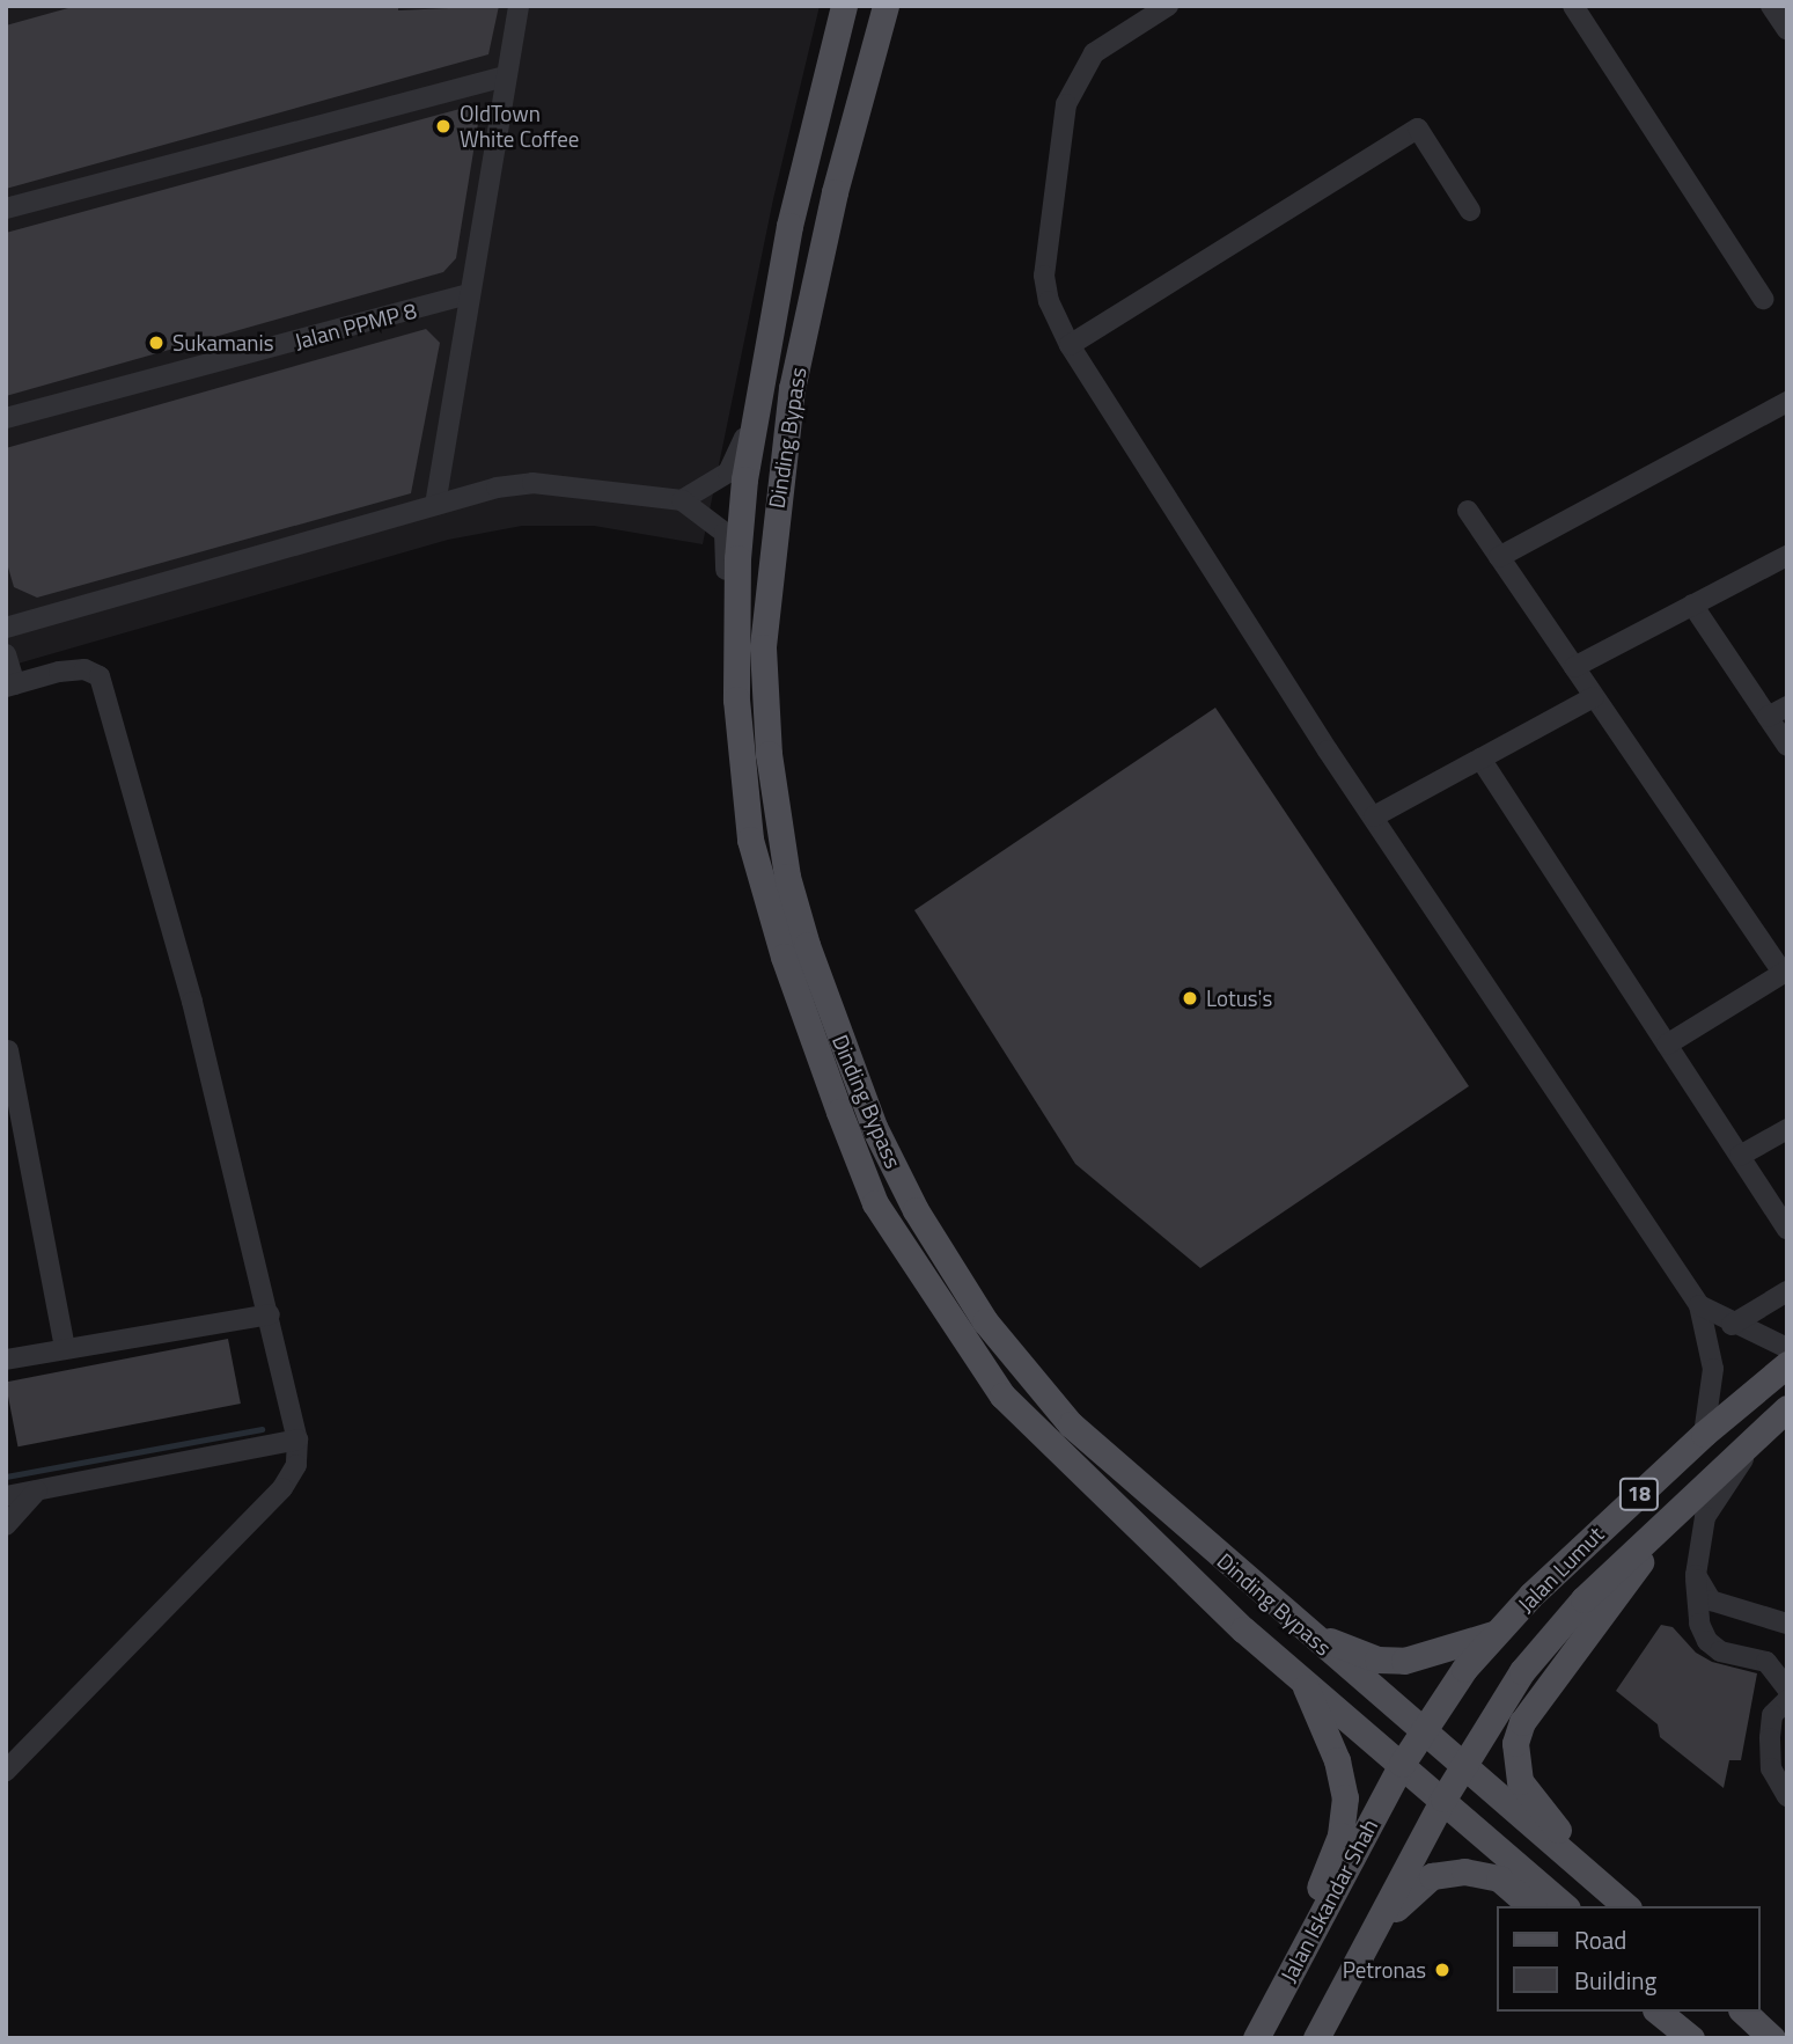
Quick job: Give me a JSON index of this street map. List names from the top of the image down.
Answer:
{
  "streets": {
    "main road": [
      "Dinding Bypass",
      "18",
      "Jalan Lumut",
      "Jalan Iskandar Shah"
    ],
    "street": ["Jalan PPMP 8"]
  },
  "crossings": [
    ["Dinding Bypass", "18"],
    ["Dinding Bypass", "Jalan Lumut"],
    ["Dinding Bypass", "Jalan Iskandar Shah"],
    ["18", "Jalan Lumut"],
    ["18", "Jalan Iskandar Shah"]
  ],
  "places": [
    "OldTown White Coffee",
    "Sukamanis",
    "Lotus's",
    "Petronas"
  ],
  "legend": ["Road", "Building"]
}
